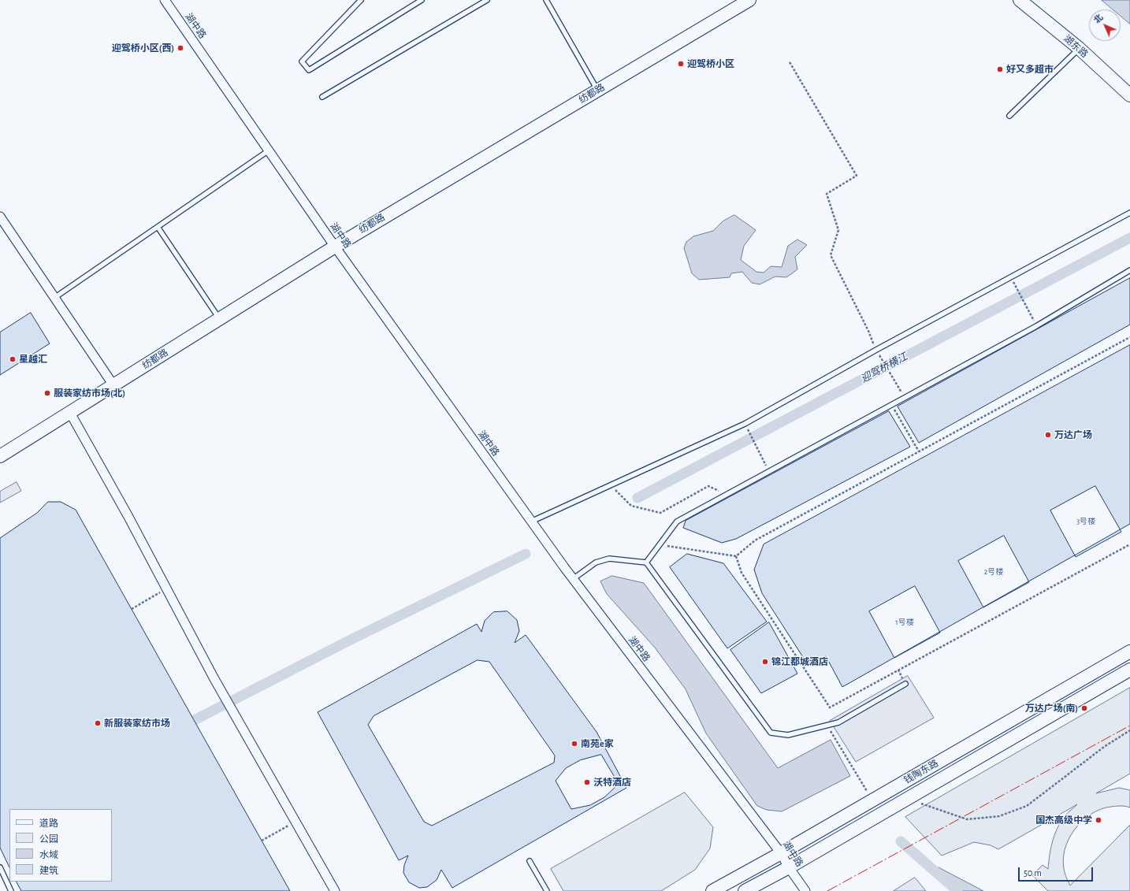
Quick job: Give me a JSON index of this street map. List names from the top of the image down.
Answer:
{
  "streets": {
    "street": [
      "湖中路",
      "湖东路",
      "纺都路",
      "钱陶东路"
    ]
  },
  "crossings": [
    ["湖中路", "纺都路"],
    ["湖中路", "钱陶东路"]
  ],
  "water": ["迎驾桥横江"],
  "places": [
    "迎驾桥小区(西)",
    "迎驾桥小区",
    "好又多超市",
    "星越汇",
    "服装家纺市场(北)",
    "万达广场",
    "锦江都城酒店",
    "万达广场(南)",
    "新服装家纺市场",
    "南苑e家",
    "沃特酒店",
    "国杰高级中学"
  ],
  "house_numbers": ["3号楼", "2号楼", "1号楼"],
  "legend": [
    "道路",
    "公园",
    "水域",
    "建筑"
  ],
  "scale_bar": "50 m",
  "north": "top left"
}
